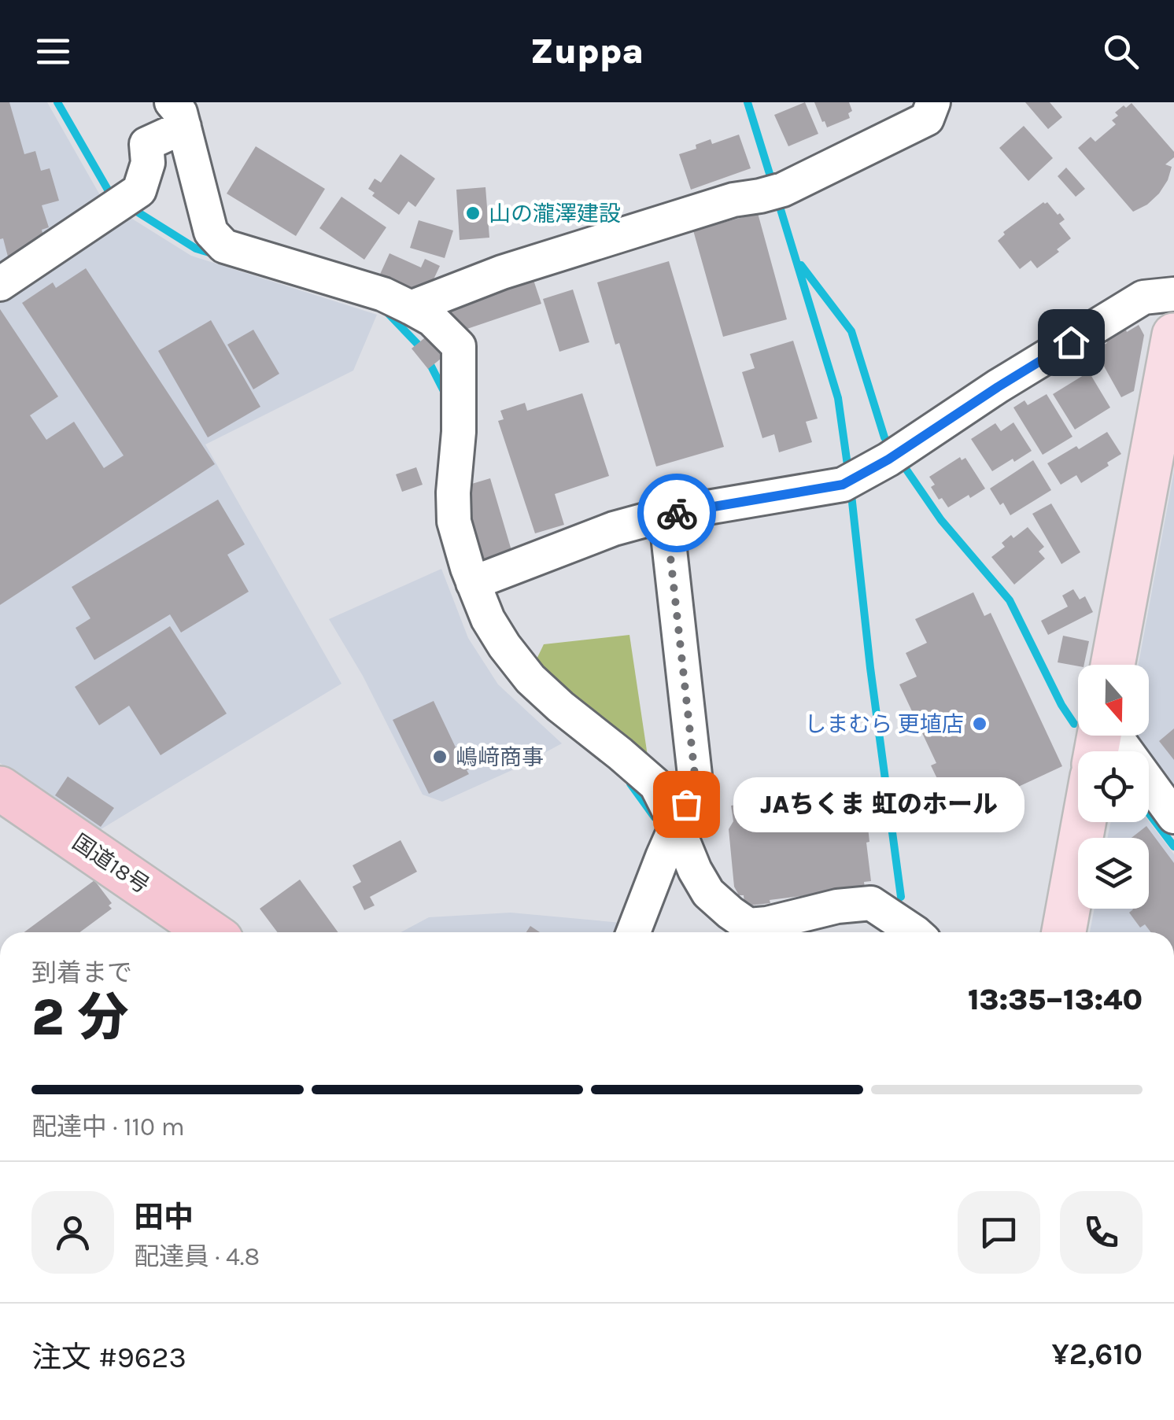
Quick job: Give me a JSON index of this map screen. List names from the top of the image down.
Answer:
{
  "streets": {
    "highway": ["国道18号"]
  },
  "places": [
    "山の瀧澤建設",
    "しまむら 更埴店",
    "嶋﨑商事",
    "JAちくま 虹のホール"
  ],
  "north": "bottom",
  "page": {
    "header": "Zuppa",
    "bubble": "JAちくま 虹のホール",
    "heading": ["2 分", "到着まで", "13:35–13:40"],
    "panel": [
      "田中",
      "配達員 · 4.8",
      "注文 #9623",
      "¥2,610"
    ],
    "bar": "配達中 · 110 m"
  }
}
